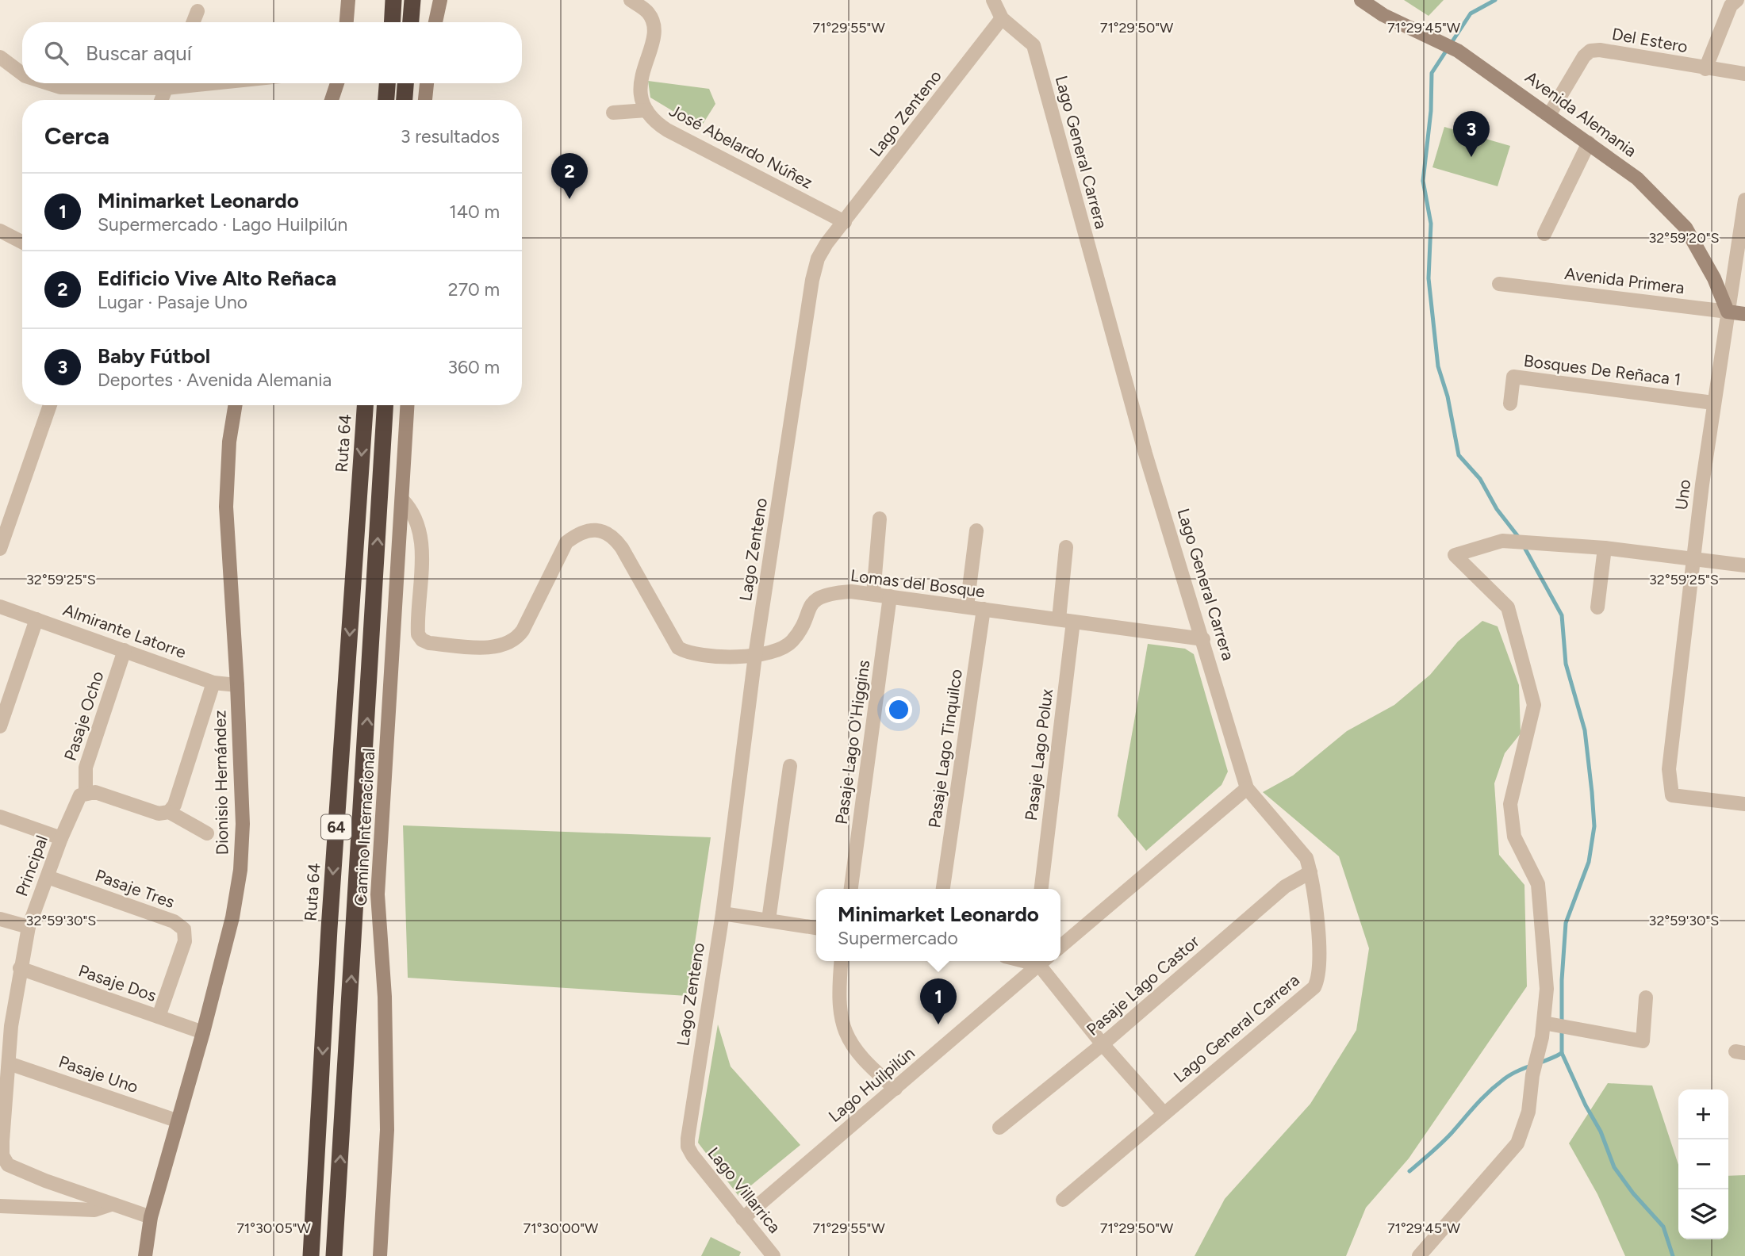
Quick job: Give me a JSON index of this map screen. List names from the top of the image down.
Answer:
{
  "streets": {
    "highway": ["Ruta 64", "64"],
    "street": [
      "Del Estero",
      "Lago Zenteno",
      "Avenida Alemania",
      "José Abelardo Núñez",
      "Lago General Carrera",
      "Avenida Primera",
      "Bosques De Reñaca 1",
      "Uno",
      "Lomas del Bosque",
      "Almirante Latorre",
      "Pasaje Ocho",
      "Pasaje Lago O'Higgins",
      "Pasaje Lago Tinquilco",
      "Pasaje Lago Polux",
      "Dionisio Hernández",
      "Camino Internacional",
      "Principal",
      "Pasaje Tres",
      "Pasaje Dos",
      "Pasaje Lago Castor",
      "Pasaje Uno",
      "Lago Huilpilún",
      "Lago Villarrica"
    ]
  },
  "crossings": [
    ["Del Estero", "Avenida Alemania"],
    ["Lago Zenteno", "José Abelardo Núñez"],
    ["Lago Zenteno", "Lago General Carrera"],
    ["Lago Zenteno", "Lomas del Bosque"],
    ["Lago Zenteno", "Lago Villarrica"],
    ["Avenida Alemania", "Avenida Primera"],
    ["Avenida Alemania", "Uno"],
    ["Lago General Carrera", "Lomas del Bosque"],
    ["Lago General Carrera", "Pasaje Lago Castor"],
    ["Avenida Primera", "Uno"],
    ["Bosques De Reñaca 1", "Uno"],
    ["Lomas del Bosque", "Pasaje Lago O'Higgins"],
    ["Lomas del Bosque", "Pasaje Lago Tinquilco"],
    ["Lomas del Bosque", "Pasaje Lago Polux"],
    ["Lomas del Bosque", "Camino Internacional"],
    ["Almirante Latorre", "Pasaje Ocho"],
    ["Almirante Latorre", "Dionisio Hernández"],
    ["Pasaje Ocho", "Principal"],
    ["Dionisio Hernández", "Pasaje Dos"],
    ["Dionisio Hernández", "Pasaje Uno"],
    ["Principal", "Pasaje Tres"],
    ["Principal", "Pasaje Dos"],
    ["Principal", "Pasaje Uno"],
    ["Pasaje Tres", "Pasaje Dos"],
    ["Lago Huilpilún", "Lago Villarrica"]
  ],
  "page": {
    "search": "Buscar aquí",
    "heading": ["Cerca", "3 resultados"],
    "pins": ["3", "2", "1"],
    "list": [
      {
        "mark": "1",
        "name": "Minimarket Leonardo",
        "note": "Supermercado · Lago Huilpilún",
        "value": "140 m"
      },
      {
        "mark": "2",
        "name": "Edificio Vive Alto Reñaca",
        "note": "Lugar · Pasaje Uno",
        "value": "270 m"
      },
      {
        "mark": "3",
        "name": "Baby Fútbol",
        "note": "Deportes · Avenida Alemania",
        "value": "360 m"
      }
    ],
    "popup": ["Minimarket Leonardo", "Supermercado"],
    "map_buttons": ["+", "−"]
  },
  "coordinates": [
    "71°29'55\"W",
    "71°29'50\"W",
    "71°29'45\"W",
    "32°59'20\"S",
    "32°59'25\"S",
    "32°59'30\"S",
    "71°30'05\"W",
    "71°30'00\"W"
  ]
}
